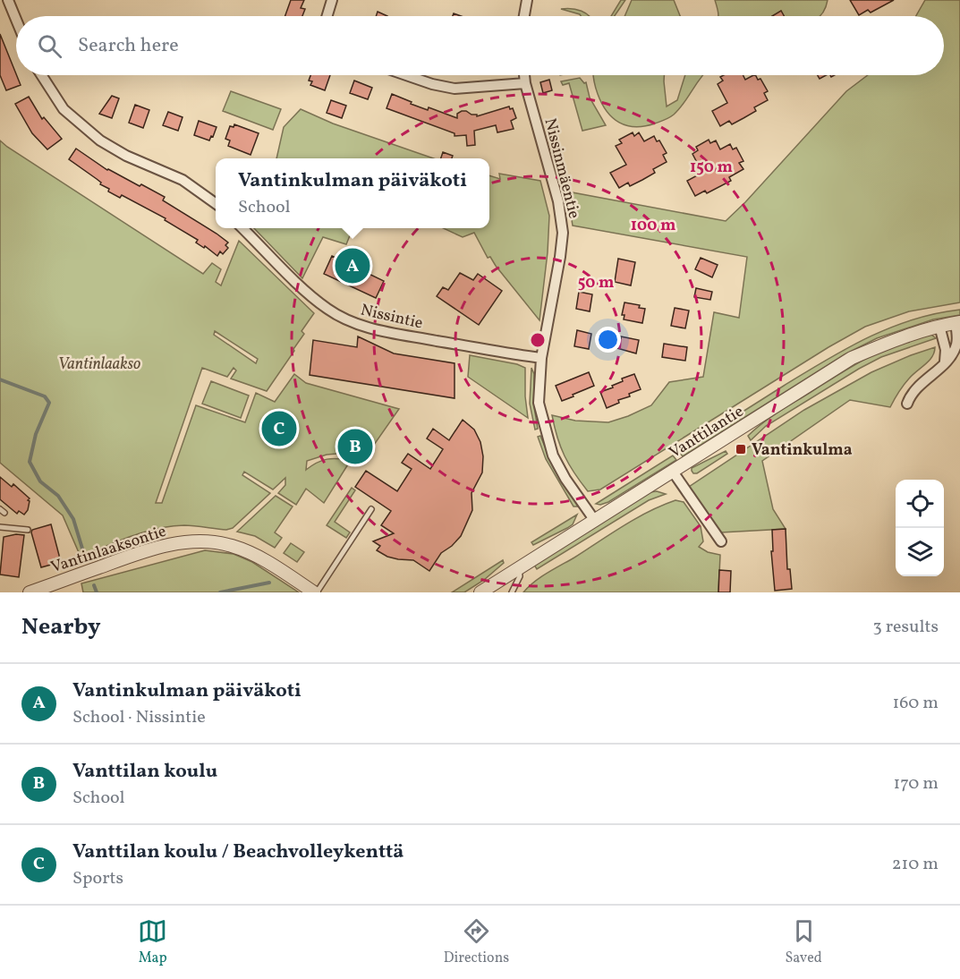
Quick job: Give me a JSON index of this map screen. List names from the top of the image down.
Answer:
{
  "streets": {
    "street": [
      "Nissinmäentie",
      "Nissintie",
      "Vanttilantie",
      "Vantinlaaksontie"
    ]
  },
  "crossings": [
    ["Nissinmäentie", "Nissintie"],
    ["Nissinmäentie", "Vanttilantie"]
  ],
  "parks": ["Vantinlaakso"],
  "places": {
    "transit": ["Vantinkulma"]
  },
  "page": {
    "search": "Search here",
    "popup": ["Vantinkulman päiväkoti", "School"],
    "pins": ["A", "C", "B"],
    "heading": ["Nearby", "3 results"],
    "list": [
      {
        "mark": "A",
        "name": "Vantinkulman päiväkoti",
        "note": "School · Nissintie",
        "value": "160 m"
      },
      {
        "mark": "B",
        "name": "Vanttilan koulu",
        "note": "School",
        "value": "170 m"
      },
      {
        "mark": "C",
        "name": "Vanttilan koulu / Beachvolleykenttä",
        "note": "Sports",
        "value": "210 m"
      }
    ],
    "nav": ["Map", "Directions", "Saved"]
  },
  "rings": ["150 m", "100 m", "50 m"]
}
